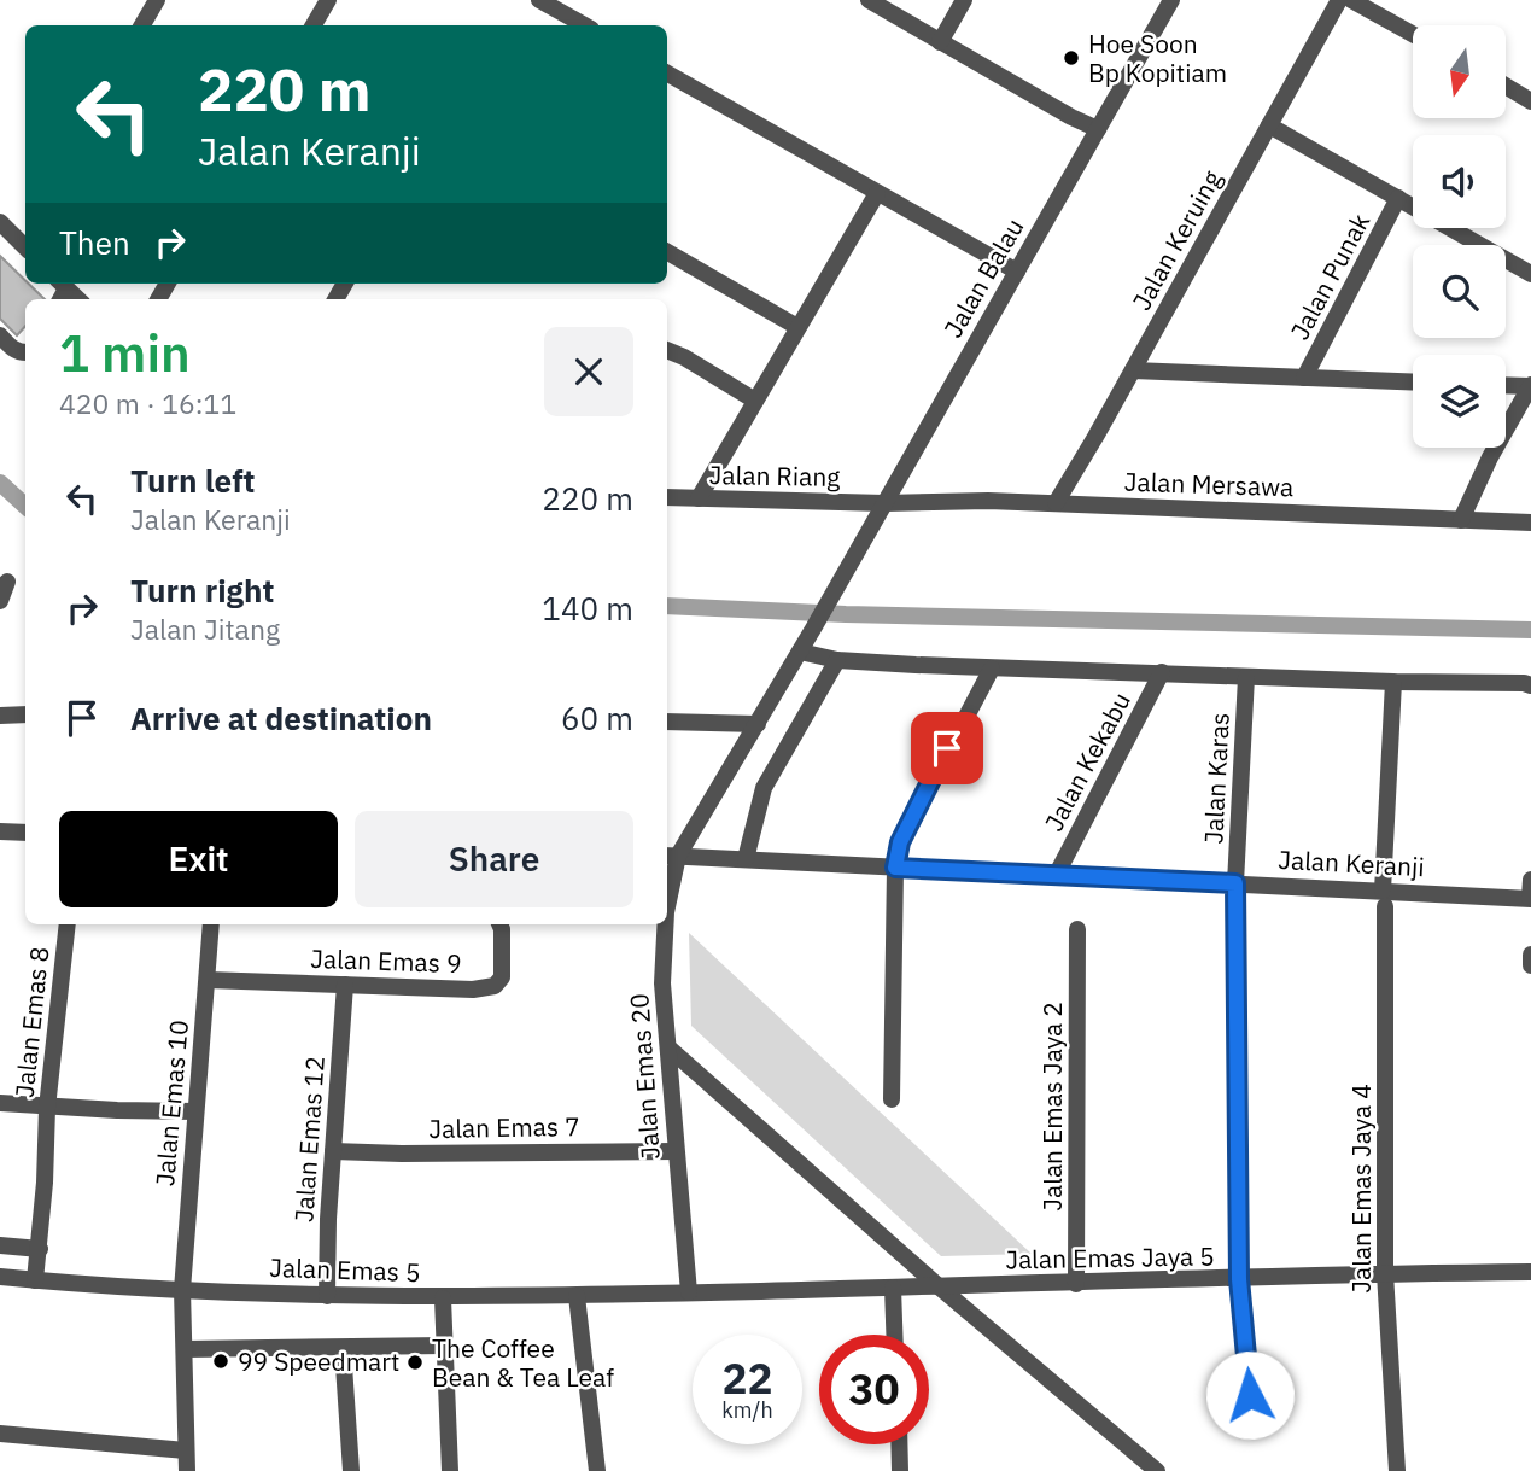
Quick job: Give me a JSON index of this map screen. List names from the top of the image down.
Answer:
{
  "streets": {
    "street": [
      "Jalan Keruing",
      "Jalan Punak",
      "Jalan Balau",
      "Jalan Riang",
      "Jalan Mersawa",
      "Jalan Kekabu",
      "Jalan Karas",
      "Jalan Keranji",
      "Jalan Emas 9",
      "Jalan Emas 8",
      "Jalan Emas 20",
      "Jalan Emas 10",
      "Jalan Emas Jaya 2",
      "Jalan Emas 7",
      "Jalan Emas 12",
      "Jalan Emas Jaya 4",
      "Jalan Emas Jaya 5",
      "Jalan Emas 5"
    ]
  },
  "crossings": [
    ["Jalan Keruing", "Jalan Mersawa"],
    ["Jalan Balau", "Jalan Riang"],
    ["Jalan Balau", "Jalan Mersawa"],
    ["Jalan Balau", "Jalan Emas 20"],
    ["Jalan Riang", "Jalan Mersawa"],
    ["Jalan Kekabu", "Jalan Keranji"],
    ["Jalan Karas", "Jalan Keranji"],
    ["Jalan Karas", "Jalan Emas Jaya 5"],
    ["Jalan Keranji", "Jalan Emas 20"],
    ["Jalan Keranji", "Jalan Emas Jaya 4"],
    ["Jalan Emas 9", "Jalan Emas 10"],
    ["Jalan Emas 9", "Jalan Emas 12"],
    ["Jalan Emas 8", "Jalan Emas 5"],
    ["Jalan Emas 20", "Jalan Emas 7"],
    ["Jalan Emas 20", "Jalan Emas Jaya 5"],
    ["Jalan Emas 20", "Jalan Emas 5"],
    ["Jalan Emas 10", "Jalan Emas 5"],
    ["Jalan Emas Jaya 2", "Jalan Emas Jaya 5"],
    ["Jalan Emas 7", "Jalan Emas 12"],
    ["Jalan Emas 12", "Jalan Emas 5"],
    ["Jalan Emas Jaya 4", "Jalan Emas Jaya 5"],
    ["Jalan Emas Jaya 5", "Jalan Emas 5"]
  ],
  "places": ["Hoe Soon Bp Kopitiam", "99 Speedmart", "The Coffee Bean & Tea Leaf"],
  "north": "bottom",
  "page": {
    "turn": ["220 m", "Jalan Keranji"],
    "then": "Then",
    "heading": ["1 min", "420 m · 16:11"],
    "list": [
      {
        "name": "Turn left",
        "note": "Jalan Keranji",
        "value": "220 m"
      },
      {
        "name": "Turn right",
        "note": "Jalan Jitang",
        "value": "140 m"
      },
      {
        "name": "Arrive at destination",
        "value": "60 m"
      }
    ],
    "buttons": ["Exit", "Share"],
    "speed": "22 km/h",
    "limit": "30"
  }
}
